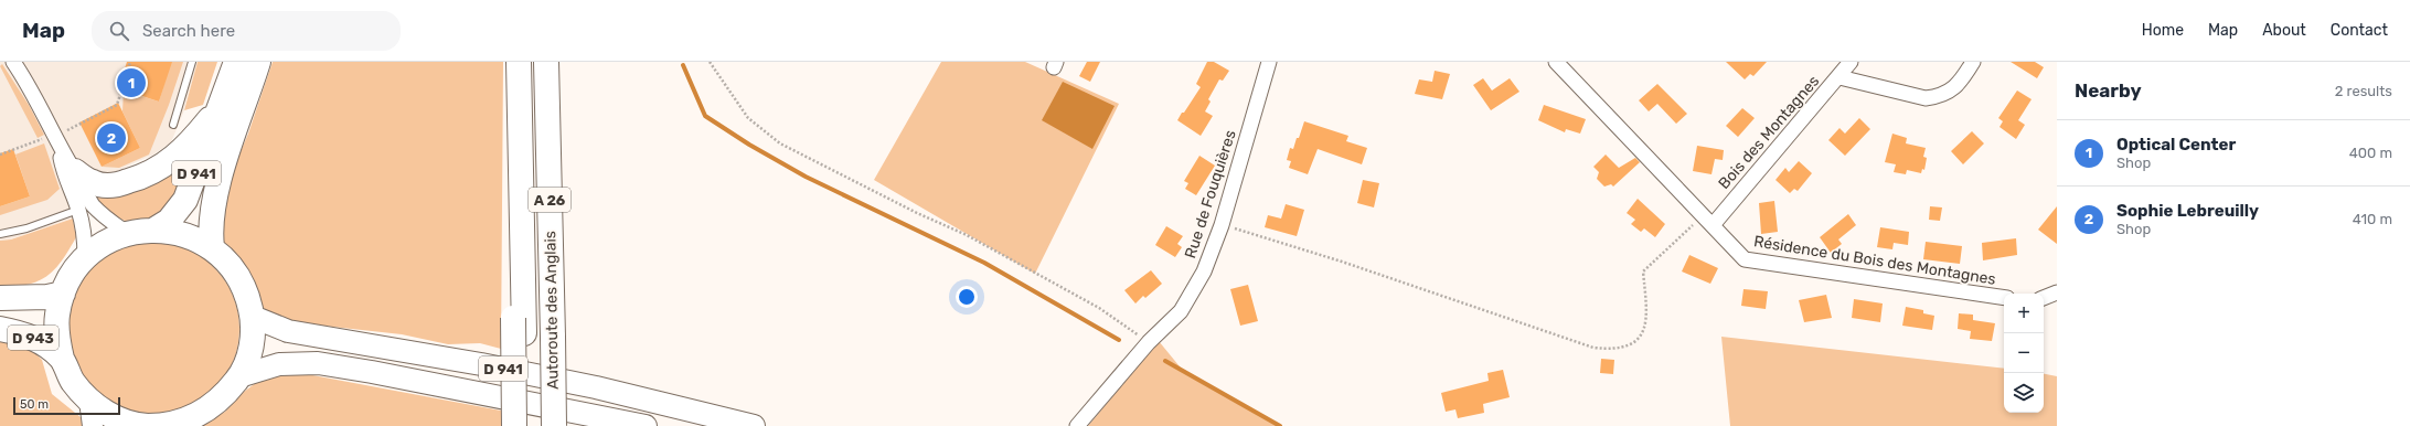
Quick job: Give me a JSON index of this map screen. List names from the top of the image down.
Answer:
{
  "streets": {
    "highway": [
      "D 941",
      "A 26",
      "Autoroute des Anglais",
      "D 943"
    ],
    "street": ["Bois des Montagnes", "Rue de Fouquières", "Résidence du Bois des Montagnes"]
  },
  "crossings": [
    ["Bois des Montagnes", "Résidence du Bois des Montagnes"]
  ],
  "scale_bar": "50 m",
  "page": {
    "header": "Map",
    "search": "Search here",
    "nav": [
      "Home",
      "Map",
      "About",
      "Contact"
    ],
    "heading": ["Nearby", "2 results"],
    "pins": ["1", "2"],
    "list": [
      {
        "mark": "1",
        "name": "Optical Center",
        "note": "Shop",
        "value": "400 m"
      },
      {
        "mark": "2",
        "name": "Sophie Lebreuilly",
        "note": "Shop",
        "value": "410 m"
      }
    ],
    "map_buttons": ["+", "−"],
    "scale": "50 m"
  }
}
